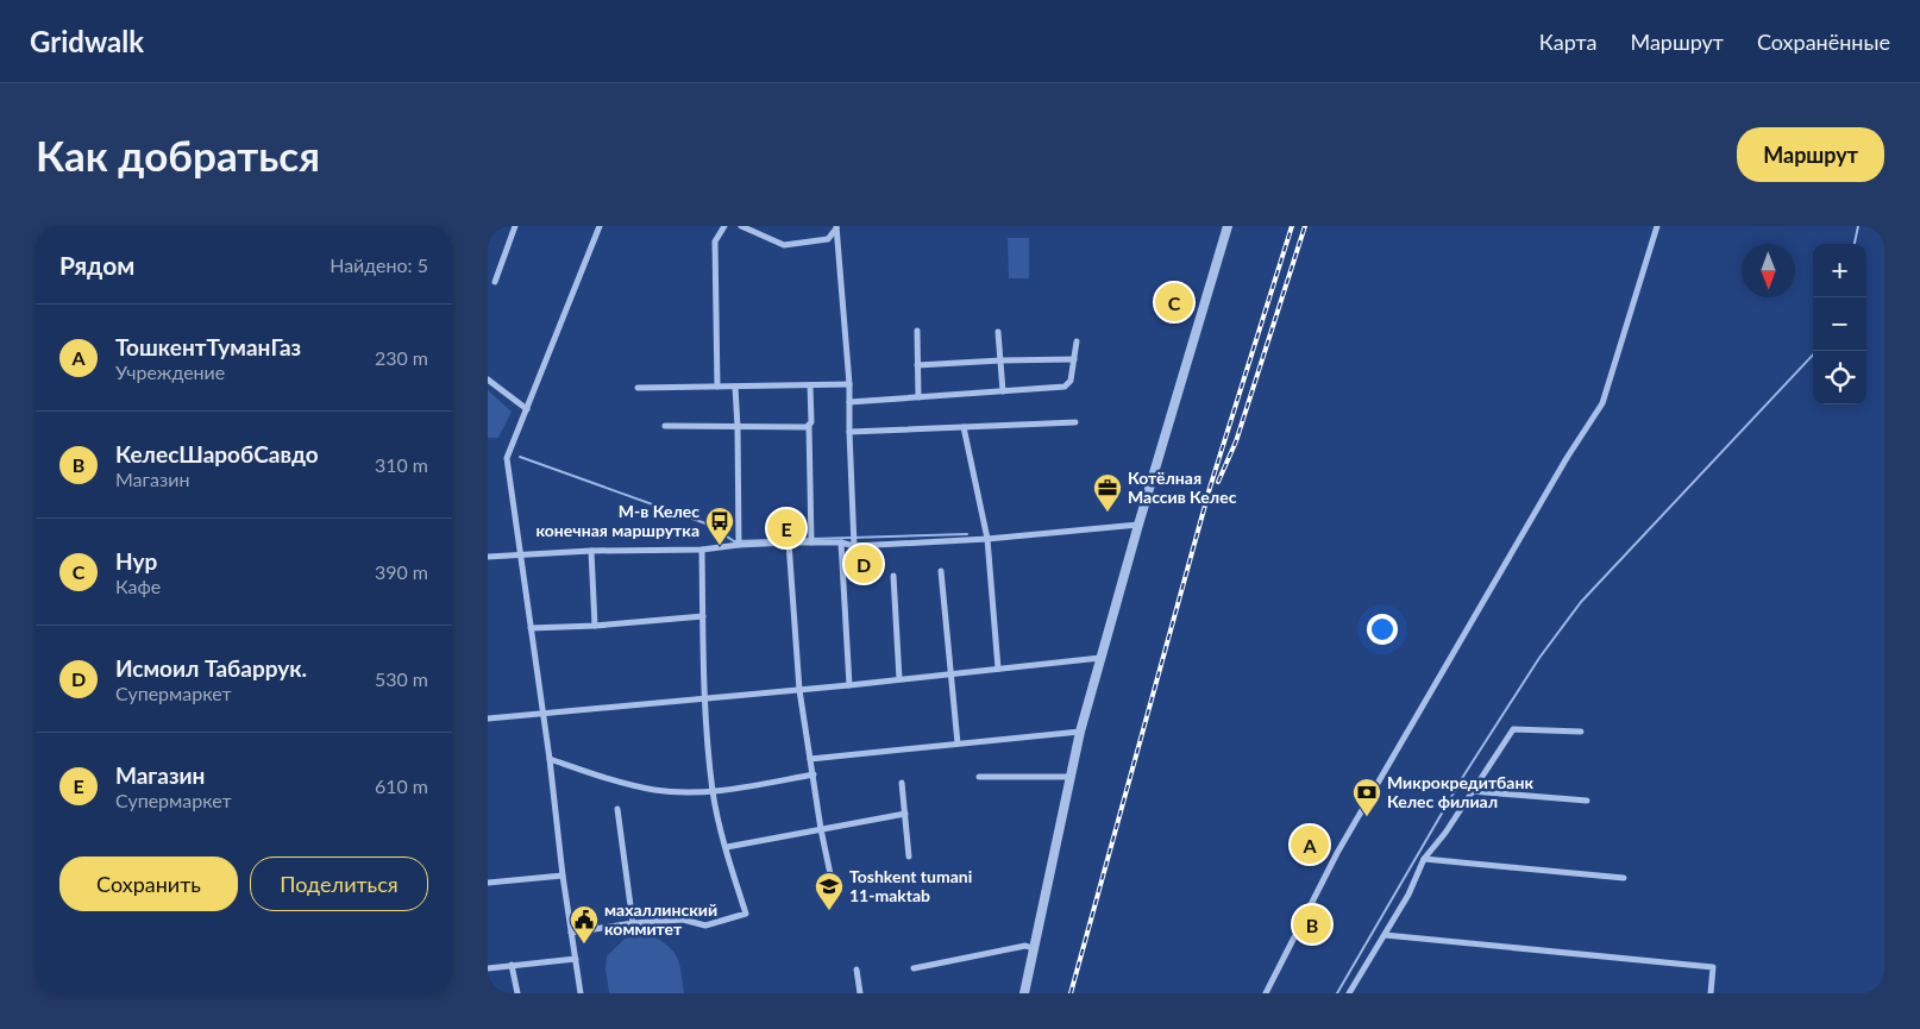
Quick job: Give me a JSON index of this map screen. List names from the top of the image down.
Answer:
{
  "places": {
    "office": ["Котёлная Массив Келес"],
    "bus stop": ["М-в Келес конечная маршрутка"],
    "bank": ["Микрокредитбанк Келес филиал"],
    "school or university": ["Toshkent tumani 11-maktab"],
    "public building": ["махаллинский коммитет"]
  },
  "north": "bottom",
  "page": {
    "header": "Gridwalk",
    "nav": ["Карта", "Маршрут", "Сохранённые"],
    "buttons": [
      "Маршрут",
      ["Сохранить", "Поделиться"]
    ],
    "title": "Как добраться",
    "heading": ["Рядом", "Найдено: 5"],
    "map_buttons": ["+", "−"],
    "pins": [
      "C",
      "E",
      "D",
      "A",
      "B"
    ],
    "list": [
      {
        "mark": "A",
        "name": "ТошкентТуманГаз",
        "note": "Учреждение",
        "value": "230 m"
      },
      {
        "mark": "B",
        "name": "КелесШаробСавдо",
        "note": "Магазин",
        "value": "310 m"
      },
      {
        "mark": "C",
        "name": "Нур",
        "note": "Кафе",
        "value": "390 m"
      },
      {
        "mark": "D",
        "name": "Исмоил Табаррук.",
        "note": "Супермаркет",
        "value": "530 m"
      },
      {
        "mark": "E",
        "name": "Магазин",
        "note": "Супермаркет",
        "value": "610 m"
      }
    ]
  }
}
